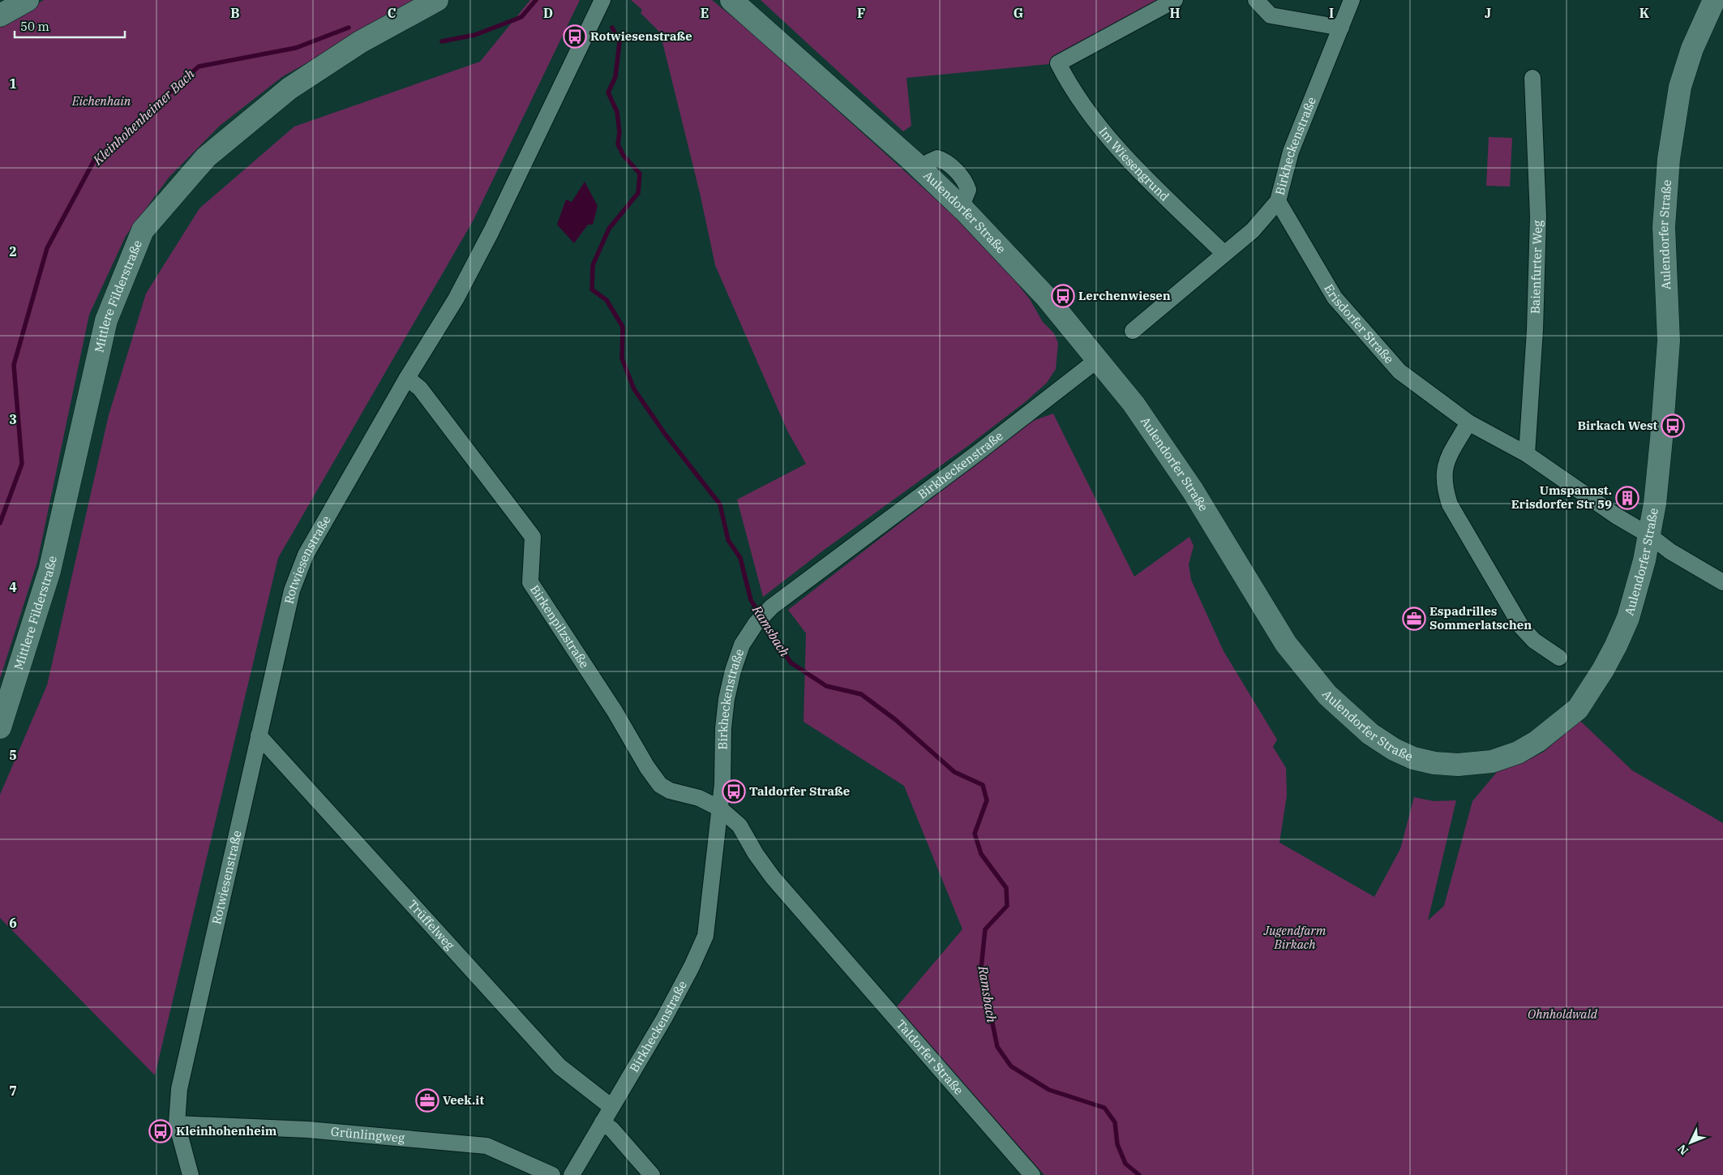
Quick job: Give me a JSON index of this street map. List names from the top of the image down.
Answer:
{
  "streets": {
    "main road": ["Aulendorfer Straße", "Mittlere Filderstraße"],
    "street": [
      "Birkheckenstraße",
      "Im Wiesengrund",
      "Baienfurter Weg",
      "Erisdorfer Straße",
      "Rotwiesenstraße",
      "Birkenpilzstraße",
      "Trüffelweg",
      "Taldorfer Straße",
      "Grünlingweg"
    ]
  },
  "crossings": [
    ["Birkheckenstraße", "Im Wiesengrund"],
    ["Birkheckenstraße", "Aulendorfer Straße"],
    ["Birkheckenstraße", "Erisdorfer Straße"],
    ["Birkheckenstraße", "Birkenpilzstraße"],
    ["Birkheckenstraße", "Trüffelweg"],
    ["Birkheckenstraße", "Taldorfer Straße"],
    ["Aulendorfer Straße", "Erisdorfer Straße"],
    ["Baienfurter Weg", "Erisdorfer Straße"],
    ["Rotwiesenstraße", "Birkenpilzstraße"],
    ["Rotwiesenstraße", "Trüffelweg"],
    ["Rotwiesenstraße", "Grünlingweg"],
    ["Birkenpilzstraße", "Taldorfer Straße"]
  ],
  "water": ["Kleinhohenheimer Bach", "Ramsbach"],
  "parks": ["Eichenhain", "Jugendfarm Birkach", "Ohnholdwald"],
  "places": {
    "bus stop": [
      "Rotwiesenstraße",
      "Lerchenwiesen",
      "Birkach West",
      "Taldorfer Straße",
      "Kleinhohenheim"
    ],
    "building": ["Umspannst. Erisdorfer Str 59"],
    "office": ["Espadrilles Sommerlatschen", "Veek.it"]
  },
  "scale_bar": "50 m",
  "north": "bottom left",
  "grid": {
    "columns": [
      "B",
      "C",
      "D",
      "E",
      "F",
      "G",
      "H",
      "I",
      "J",
      "K"
    ],
    "rows": [
      "1",
      "2",
      "3",
      "4",
      "5",
      "6",
      "7"
    ]
  }
}
